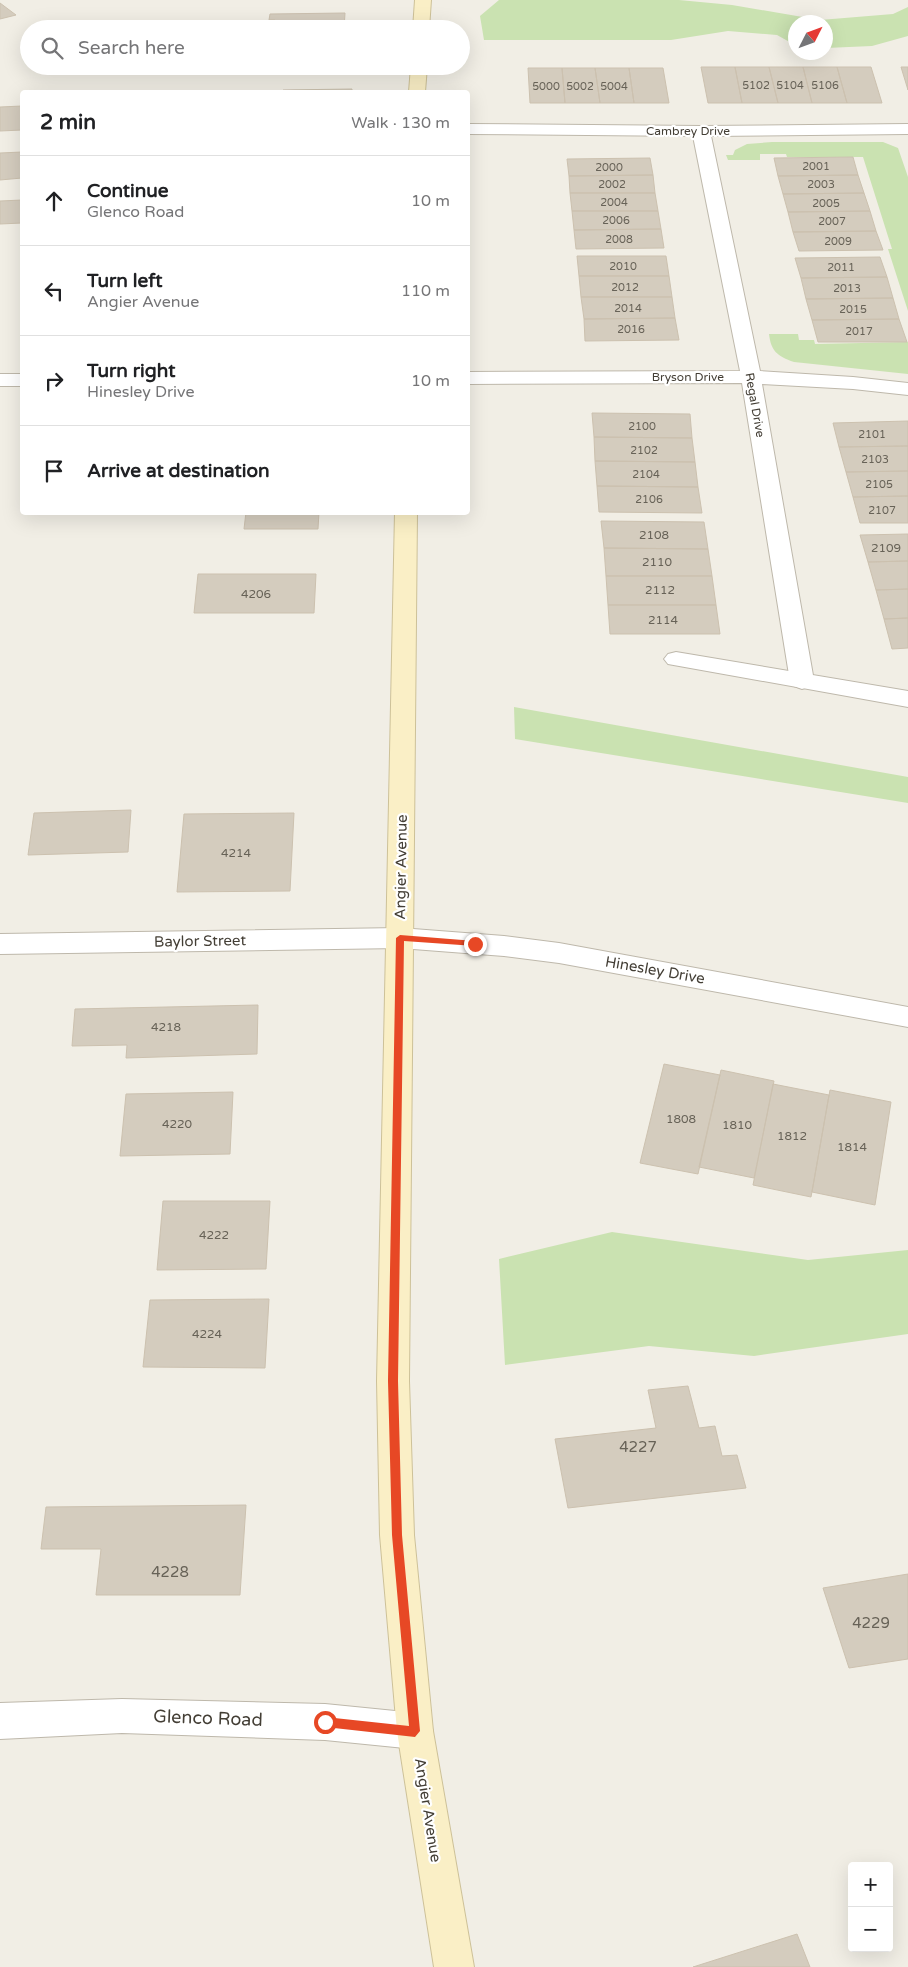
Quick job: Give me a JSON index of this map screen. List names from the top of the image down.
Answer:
{
  "streets": {
    "street": [
      "Cambrey Drive",
      "Bryson Drive",
      "Regal Drive",
      "Angier Avenue",
      "Baylor Street",
      "Hinesley Drive",
      "Glenco Road"
    ]
  },
  "crossings": [
    ["Cambrey Drive", "Regal Drive"],
    ["Bryson Drive", "Regal Drive"],
    ["Angier Avenue", "Baylor Street"],
    ["Angier Avenue", "Hinesley Drive"],
    ["Angier Avenue", "Glenco Road"],
    ["Baylor Street", "Hinesley Drive"]
  ],
  "house_numbers": [
    "5102",
    "5104",
    "5106",
    "5000",
    "5002",
    "5004",
    "2001",
    "2000",
    "2002",
    "2003",
    "2004",
    "2005",
    "2006",
    "2007",
    "2008",
    "2009",
    "2010",
    "2011",
    "2012",
    "2013",
    "2014",
    "2015",
    "2016",
    "2017",
    "2100",
    "2101",
    "2102",
    "2103",
    "2104",
    "2105",
    "2106",
    "2107",
    "2108",
    "2109",
    "2110",
    "2112",
    "4206",
    "2114",
    "4214",
    "4218",
    "1808",
    "4220",
    "1810",
    "1812",
    "1814",
    "4222",
    "4224",
    "4227",
    "4228",
    "4229"
  ],
  "north": "top right",
  "page": {
    "search": "Search here",
    "heading": ["2 min", "Walk · 130 m"],
    "list": [
      ["Continue", "Glenco Road", "10 m"],
      ["Turn left", "Angier Avenue", "110 m"],
      ["Turn right", "Hinesley Drive", "10 m"],
      "Arrive at destination"
    ],
    "map_buttons": ["+", "−"]
  }
}
